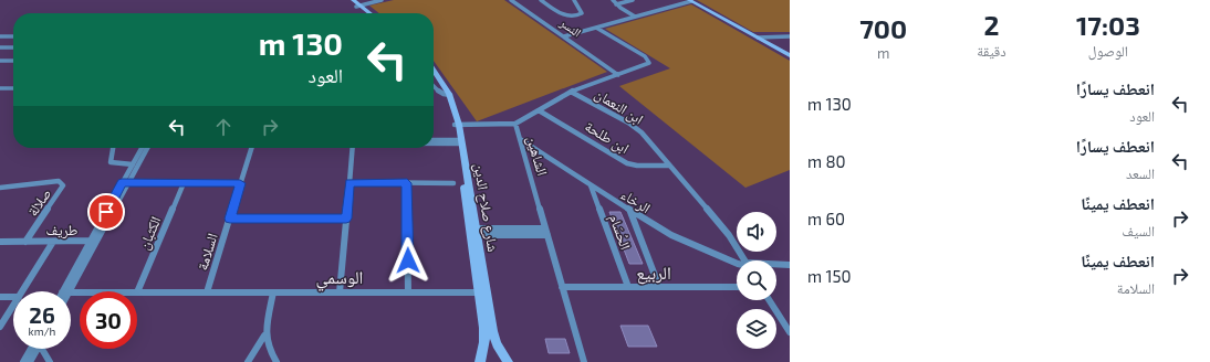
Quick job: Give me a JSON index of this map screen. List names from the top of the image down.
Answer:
{
  "streets": {
    "street": [
      "النسر",
      "ابن النعمان",
      "ابن طلحة",
      "الشاهين",
      "الرخاء",
      "صلالة",
      "شارع صلاح الدين",
      "طريف",
      "الحُسَام",
      "الكثبان",
      "السلامة",
      "الربيع",
      "الوسمي"
    ]
  },
  "crossings": [
    ["ابن النعمان", "ابن طلحة"],
    ["الشاهين", "الرخاء"],
    ["الشاهين", "شارع صلاح الدين"],
    ["الشاهين", "الربيع"],
    ["الرخاء", "الحُسَام"],
    ["صلالة", "طريف"],
    ["شارع صلاح الدين", "الوسمي"],
    ["الحُسَام", "الربيع"],
    ["الكثبان", "الوسمي"],
    ["السلامة", "الوسمي"]
  ],
  "page": {
    "eta": [
      "17:03",
      "الوصول",
      "2",
      "دقيقة",
      "700",
      "m"
    ],
    "turn": ["130 m", "العود"],
    "list": [
      {
        "name": "انعطف يسارًا",
        "note": "العود",
        "value": "130 m"
      },
      {
        "name": "انعطف يسارًا",
        "note": "السعد",
        "value": "80 m"
      },
      {
        "name": "انعطف يمينًا",
        "note": "السيف",
        "value": "60 m"
      },
      {
        "name": "انعطف يمينًا",
        "note": "السلامة",
        "value": "150 m"
      }
    ],
    "speed": "26 km/h",
    "limit": "30"
  }
}
